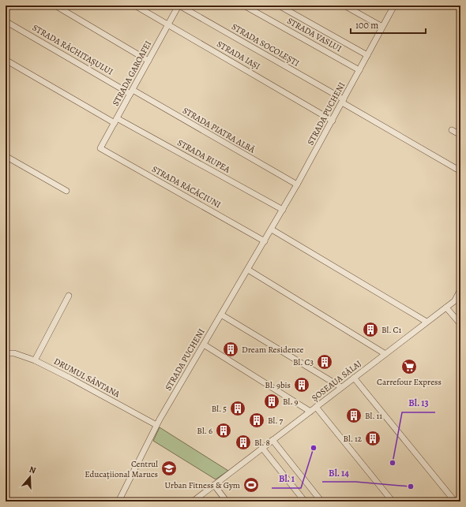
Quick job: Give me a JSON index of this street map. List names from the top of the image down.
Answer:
{
  "streets": {
    "street": [
      "STRADA VASLUI",
      "STRADA SOCOLEȘTI",
      "STRADA RĂCHITAȘULUI",
      "STRADA IAȘI",
      "STRADA GAROAFEI",
      "STRADA PUCHENI",
      "STRADA PIATRA ALBĂ",
      "STRADA RUPEA",
      "STRADA RĂCĂCIUNI",
      "DRUMUL SÂNTANA",
      "ȘOSEAUA SĂLAJ"
    ]
  },
  "crossings": [
    ["STRADA VASLUI", "STRADA PUCHENI"],
    ["STRADA SOCOLEȘTI", "STRADA GAROAFEI"],
    ["STRADA SOCOLEȘTI", "STRADA PUCHENI"],
    ["STRADA RĂCHITAȘULUI", "STRADA GAROAFEI"],
    ["STRADA RĂCHITAȘULUI", "STRADA PIATRA ALBĂ"],
    ["STRADA IAȘI", "STRADA GAROAFEI"],
    ["STRADA IAȘI", "STRADA PUCHENI"],
    ["STRADA GAROAFEI", "STRADA PIATRA ALBĂ"],
    ["STRADA GAROAFEI", "STRADA RUPEA"],
    ["STRADA GAROAFEI", "STRADA RĂCĂCIUNI"],
    ["STRADA PUCHENI", "STRADA PIATRA ALBĂ"],
    ["STRADA PUCHENI", "STRADA RUPEA"],
    ["STRADA PUCHENI", "STRADA RĂCĂCIUNI"],
    ["STRADA PUCHENI", "DRUMUL SÂNTANA"]
  ],
  "places": {
    "building": [
      "Bl. C1",
      "Dream Residence",
      "Bl. C3",
      "Bl. 9bis",
      "Bl. 9",
      "Bl. 5",
      "Bl. 11",
      "Bl. 7",
      "Bl. 6",
      "Bl. 12",
      "Bl. 8"
    ],
    "supermarket": ["Carrefour Express"],
    "other": ["Bl. 1", "Bl. 13", "Bl. 14"],
    "school or university": ["Centrul Educațiional Marucs"],
    "sports": ["Urban Fitness & Gym"]
  },
  "scale_bar": "100 m",
  "north": "top"
}
